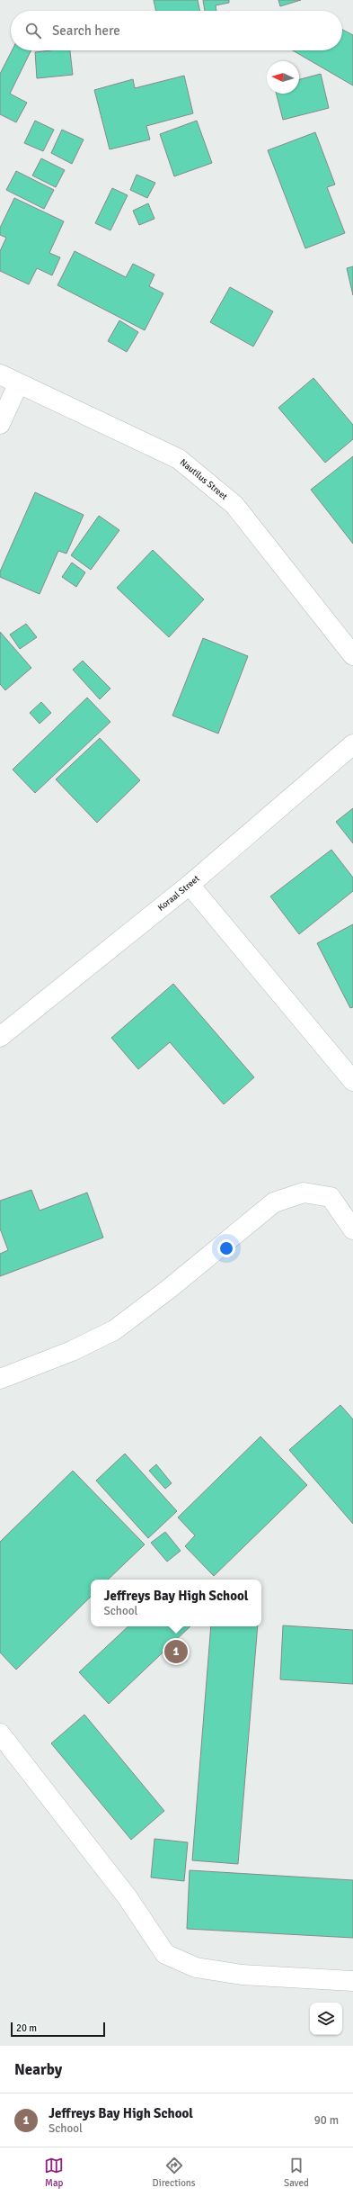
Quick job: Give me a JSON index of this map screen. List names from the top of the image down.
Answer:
{
  "streets": {
    "street": ["Nautilus Street", "Koraal Street"]
  },
  "scale_bar": "20 m",
  "north": "left",
  "page": {
    "search": "Search here",
    "popup": ["Jeffreys Bay High School", "School"],
    "pins": "1",
    "scale": "20 m",
    "heading": "Nearby",
    "list": [
      {
        "mark": "1",
        "name": "Jeffreys Bay High School",
        "note": "School",
        "value": "90 m"
      }
    ],
    "nav": ["Map", "Directions", "Saved"]
  }
}
